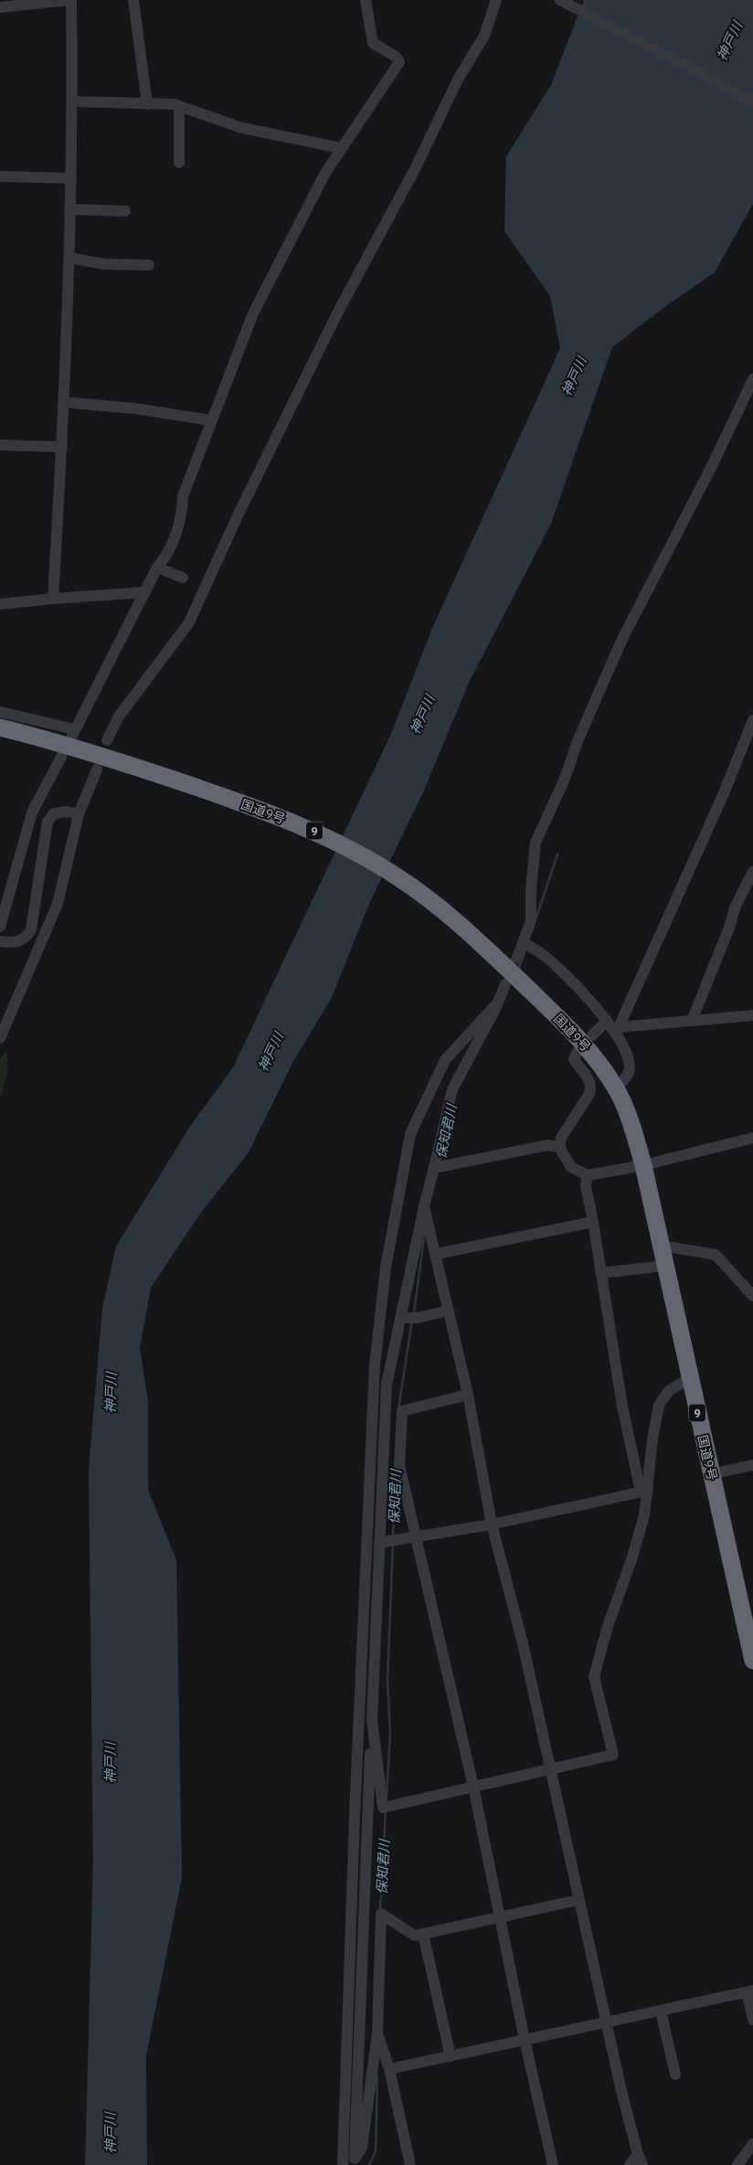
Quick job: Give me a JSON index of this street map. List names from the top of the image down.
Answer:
{
  "streets": {
    "highway": ["国道9号", "9"]
  },
  "water": ["神戸川", "保知君川"]
}
